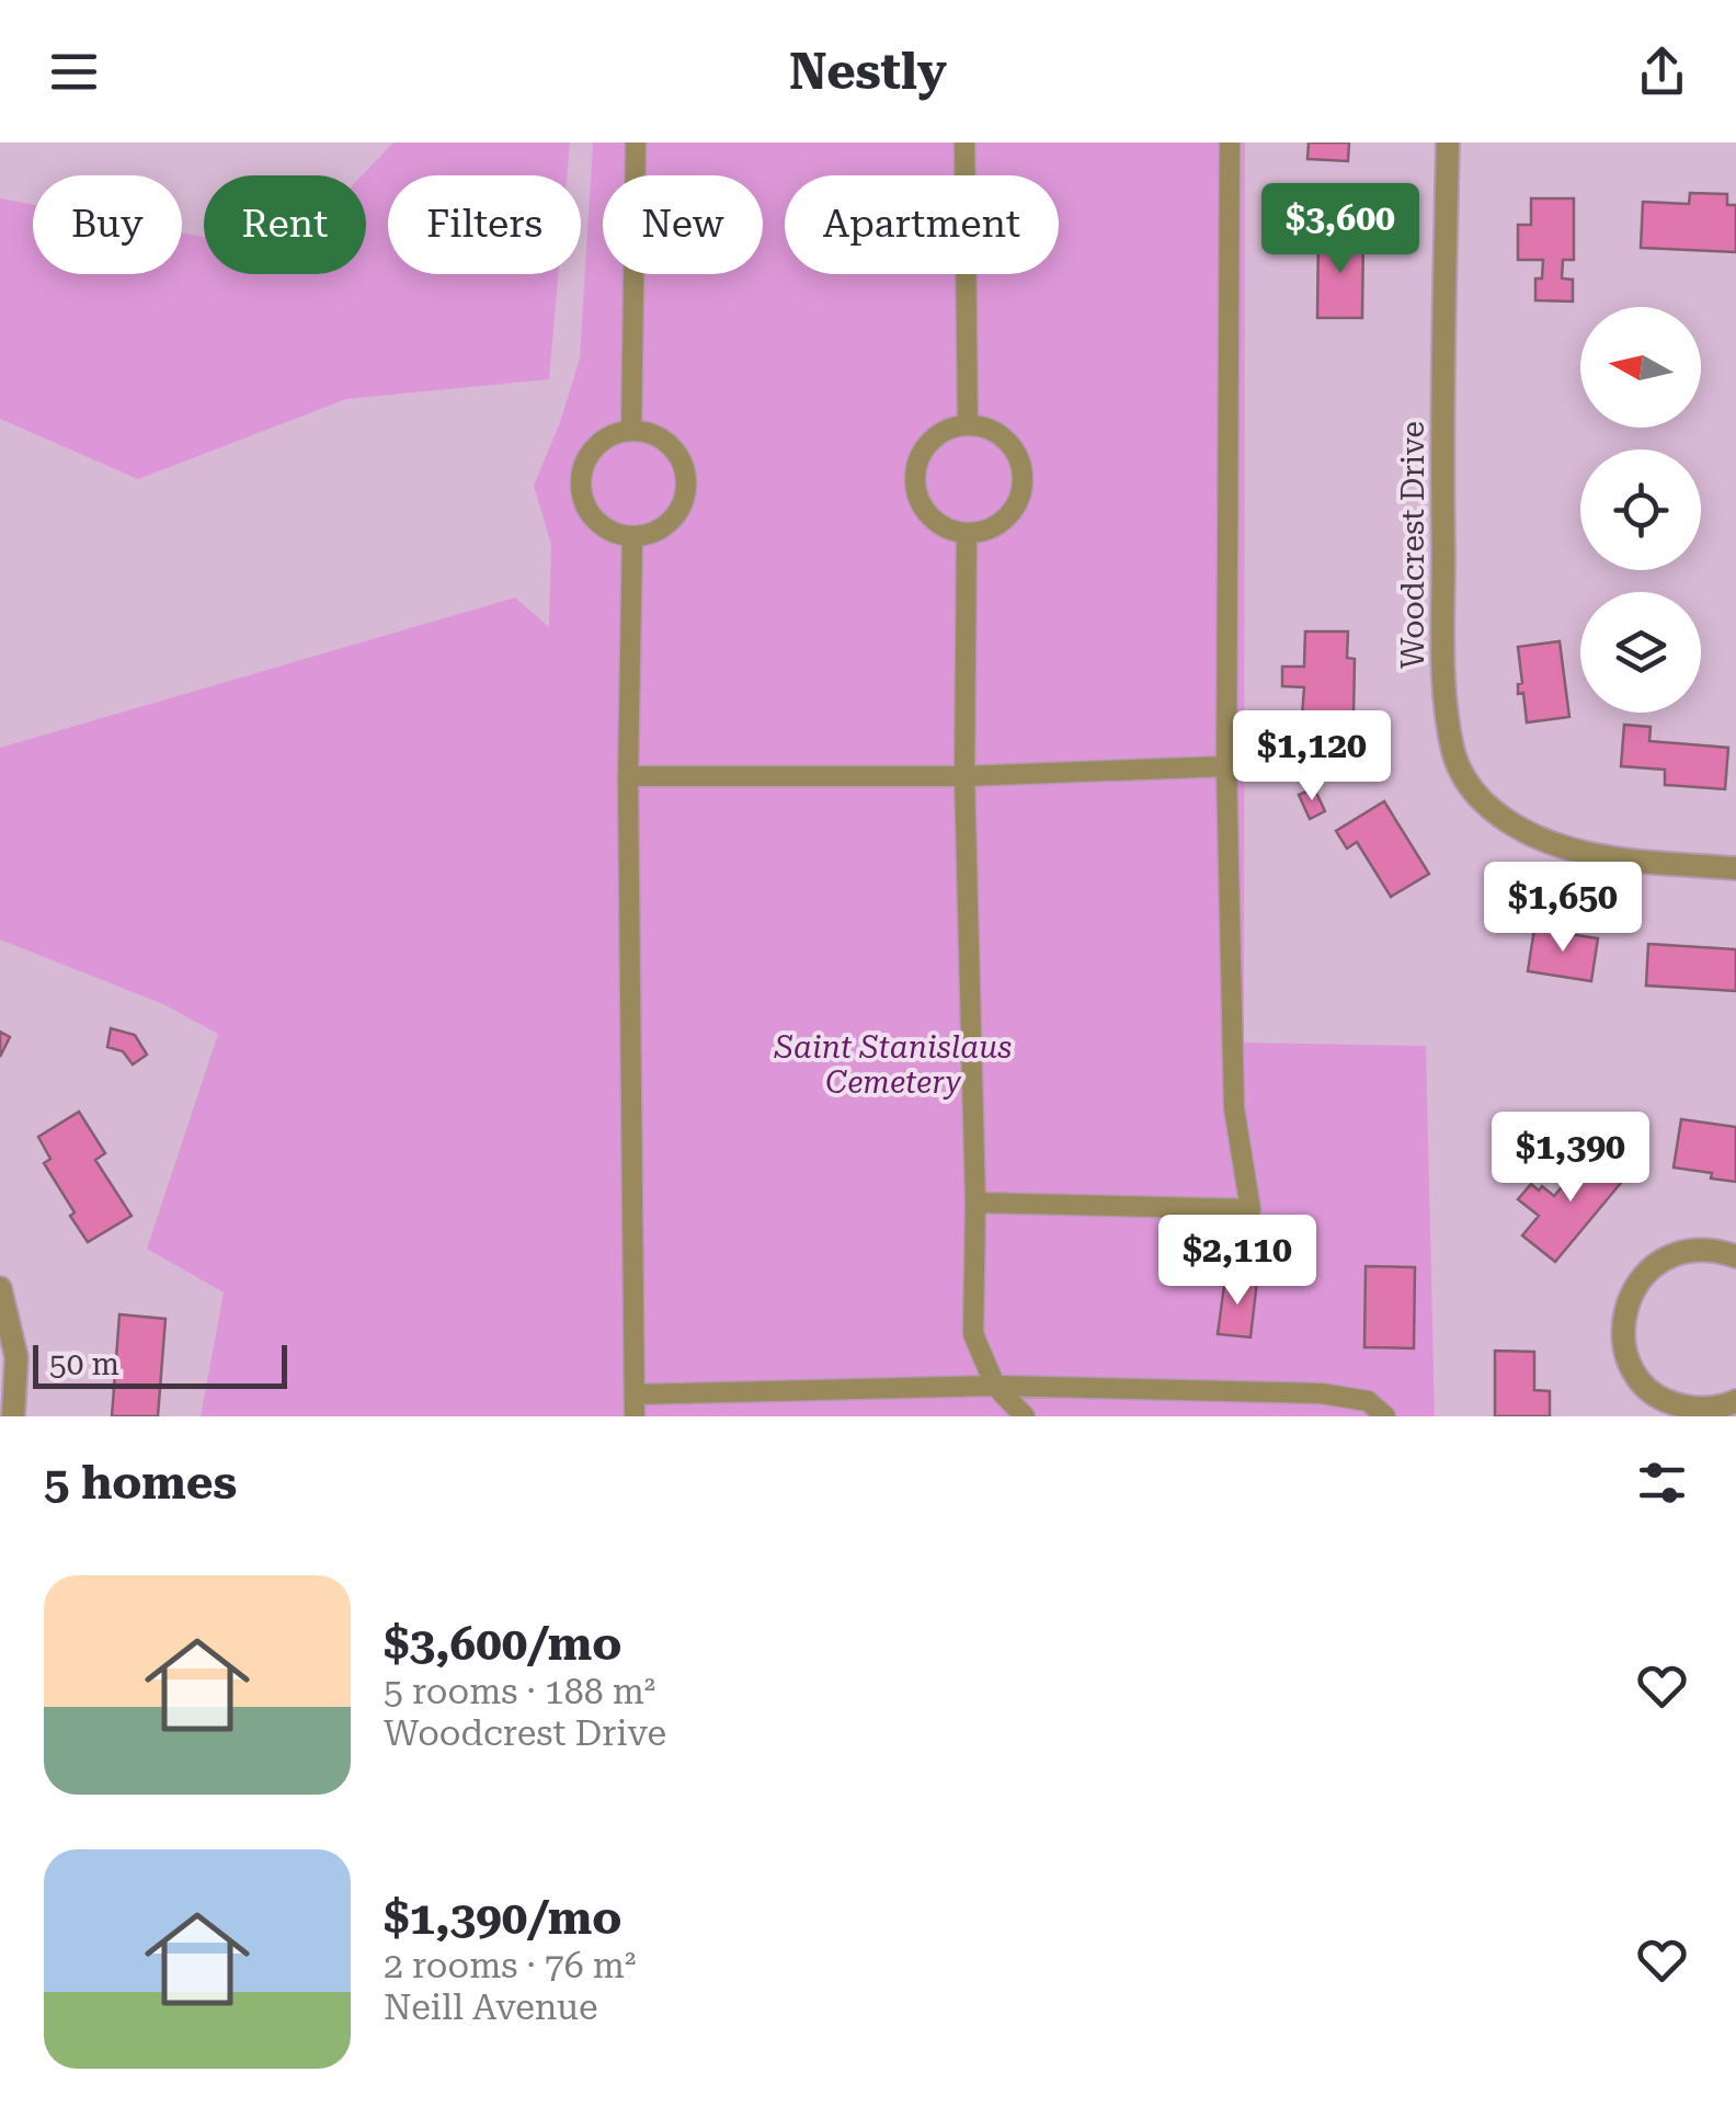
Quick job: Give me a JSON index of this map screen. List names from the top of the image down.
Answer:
{
  "streets": {
    "street": ["Woodcrest Drive"]
  },
  "parks": ["Saint Stanislaus Cemetery"],
  "scale_bar": "50 m",
  "north": "left",
  "page": {
    "header": "Nestly",
    "chip": [
      "Buy",
      "Rent",
      "Filters",
      "New",
      "Apartment"
    ],
    "price": [
      "$3,600",
      "$1,120",
      "$1,650",
      "$1,390",
      "$2,110"
    ],
    "scale": "50 m",
    "heading": "5 homes",
    "list": [
      {
        "name": "$3,600/mo",
        "note": "5 rooms · 188 m² · Woodcrest Drive"
      },
      {
        "name": "$1,390/mo",
        "note": "2 rooms · 76 m² · Neill Avenue"
      }
    ]
  }
}
